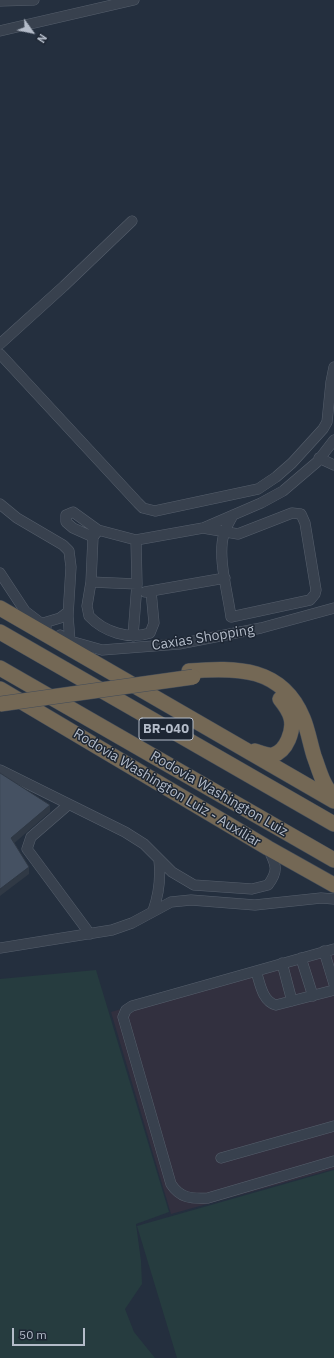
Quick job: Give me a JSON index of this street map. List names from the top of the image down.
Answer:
{
  "streets": {
    "highway": ["BR-040", "Rodovia Washington Luiz - Auxiliar", "Rodovia Washington Luiz"],
    "street": ["Caxias Shopping"]
  },
  "scale_bar": "50 m",
  "north": "bottom right"
}
